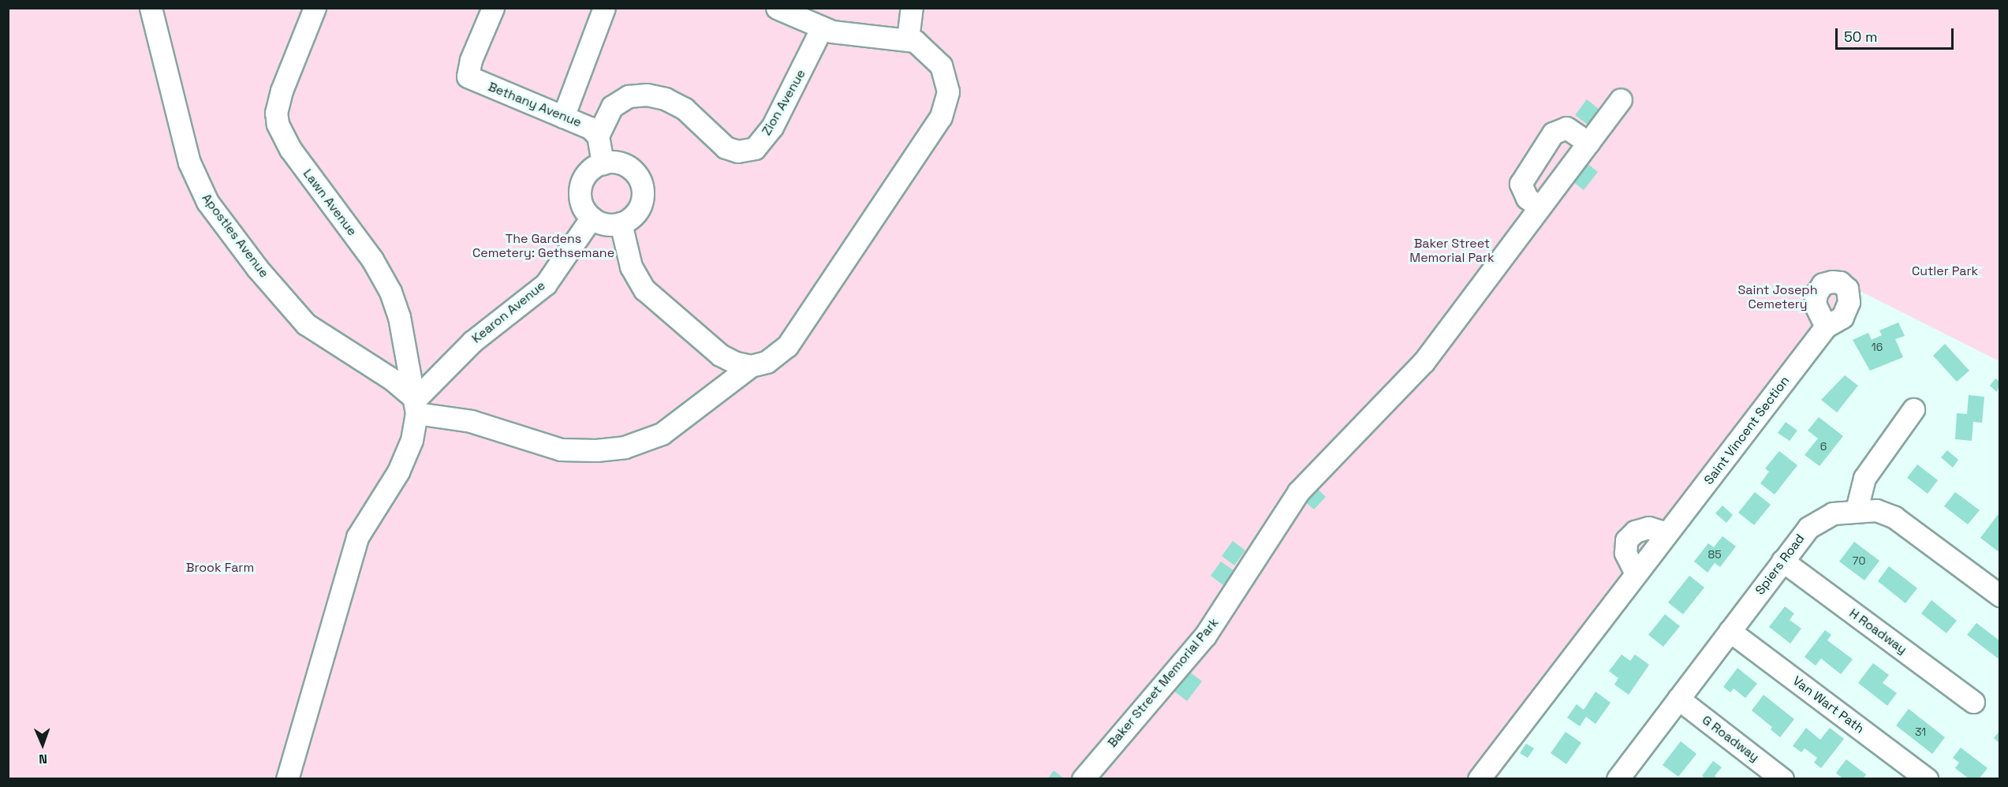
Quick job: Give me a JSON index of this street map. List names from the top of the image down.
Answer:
{
  "streets": {
    "street": [
      "Zion Avenue",
      "Bethany Avenue",
      "Lawn Avenue",
      "Apostles Avenue",
      "Kearon Avenue",
      "Saint Vincent Section",
      "Spiers Road",
      "H Roadway",
      "Baker Street Memorial Park",
      "Van Wart Path",
      "G Roadway"
    ]
  },
  "crossings": [
    ["Zion Avenue", "Bethany Avenue"],
    ["Lawn Avenue", "Apostles Avenue"],
    ["Lawn Avenue", "Kearon Avenue"],
    ["Apostles Avenue", "Kearon Avenue"],
    ["Spiers Road", "H Roadway"],
    ["Spiers Road", "Van Wart Path"],
    ["Spiers Road", "G Roadway"]
  ],
  "parks": [
    "The Gardens Cemetery: Gethsemane",
    "Baker Street Memorial Park",
    "Cutler Park",
    "Saint Joseph Cemetery",
    "Brook Farm"
  ],
  "house_numbers": [
    "16",
    "6",
    "85",
    "70",
    "31"
  ],
  "scale_bar": "50 m",
  "north": "bottom"
}
